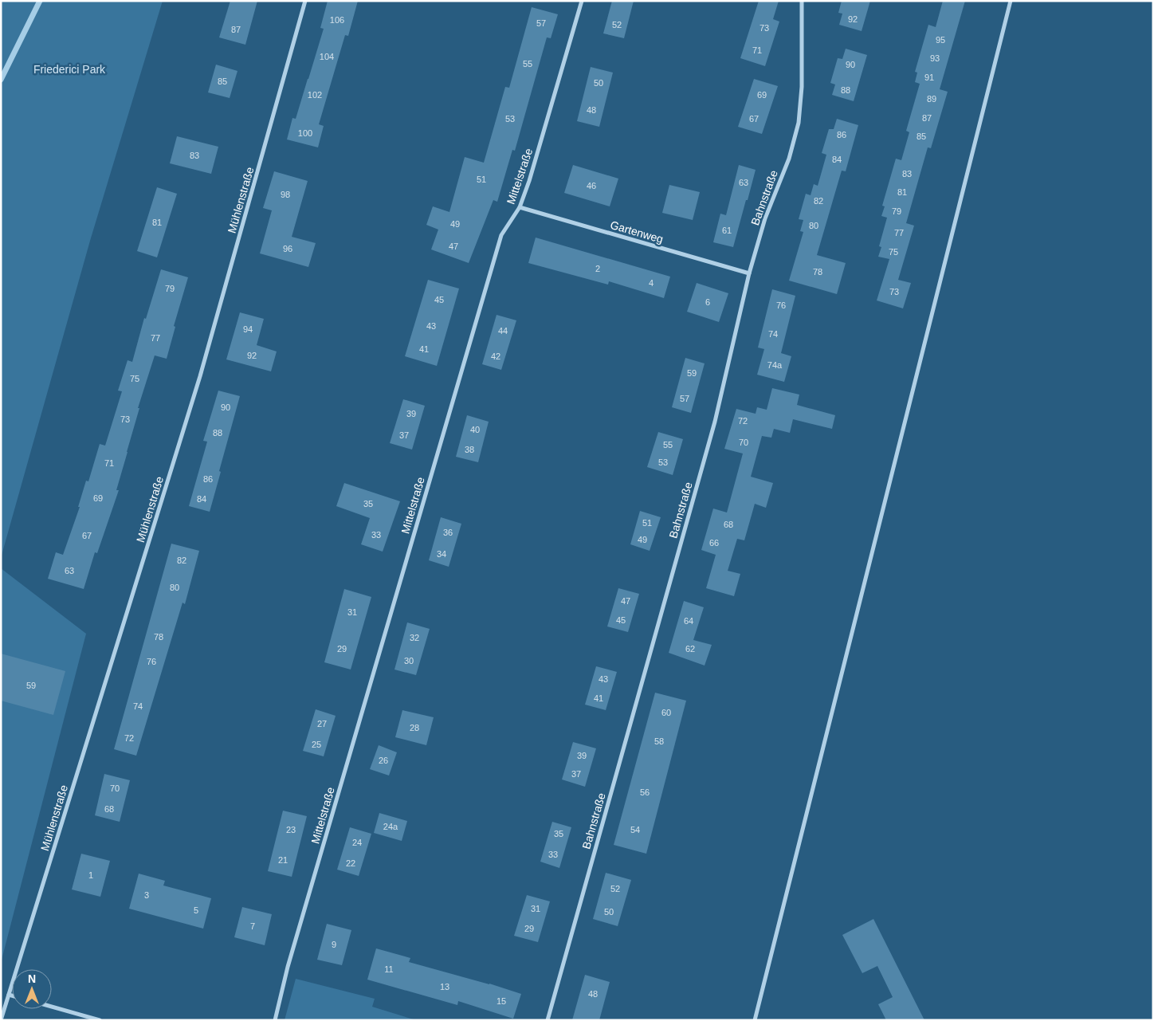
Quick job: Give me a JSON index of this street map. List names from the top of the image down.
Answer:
{
  "streets": {
    "street": [
      "Mittelstraße",
      "Bahnstraße",
      "Mühlenstraße",
      "Gartenweg"
    ]
  },
  "crossings": [
    ["Mittelstraße", "Gartenweg"],
    ["Bahnstraße", "Gartenweg"]
  ],
  "parks": ["Friederici Park"],
  "house_numbers": [
    "92",
    "106",
    "57",
    "52",
    "73",
    "87",
    "95",
    "71",
    "104",
    "93",
    "55",
    "90",
    "91",
    "85",
    "50",
    "88",
    "102",
    "69",
    "89",
    "48",
    "87",
    "53",
    "67",
    "100",
    "86",
    "85",
    "83",
    "84",
    "83",
    "51",
    "63",
    "46",
    "81",
    "98",
    "82",
    "79",
    "81",
    "49",
    "80",
    "61",
    "77",
    "47",
    "96",
    "75",
    "2",
    "78",
    "4",
    "79",
    "73",
    "45",
    "6",
    "76",
    "43",
    "94",
    "44",
    "74",
    "77",
    "41",
    "92",
    "42",
    "74a",
    "59",
    "75",
    "57",
    "90",
    "39",
    "73",
    "72",
    "40",
    "88",
    "37",
    "70",
    "55",
    "38",
    "53",
    "71",
    "86",
    "69",
    "84",
    "35",
    "51",
    "68",
    "36",
    "33",
    "67",
    "49",
    "66",
    "34",
    "82",
    "63",
    "80",
    "47",
    "31",
    "45",
    "64",
    "78",
    "32",
    "29",
    "62",
    "30",
    "76",
    "43",
    "59",
    "41",
    "74",
    "60",
    "27",
    "28",
    "72",
    "58",
    "25",
    "39",
    "26",
    "37",
    "70",
    "56",
    "68",
    "24a",
    "23",
    "54",
    "35",
    "24",
    "33",
    "21",
    "22",
    "1",
    "52",
    "3",
    "31",
    "5",
    "50",
    "7",
    "29",
    "9",
    "11",
    "13",
    "48",
    "15"
  ],
  "north": "top"
}
